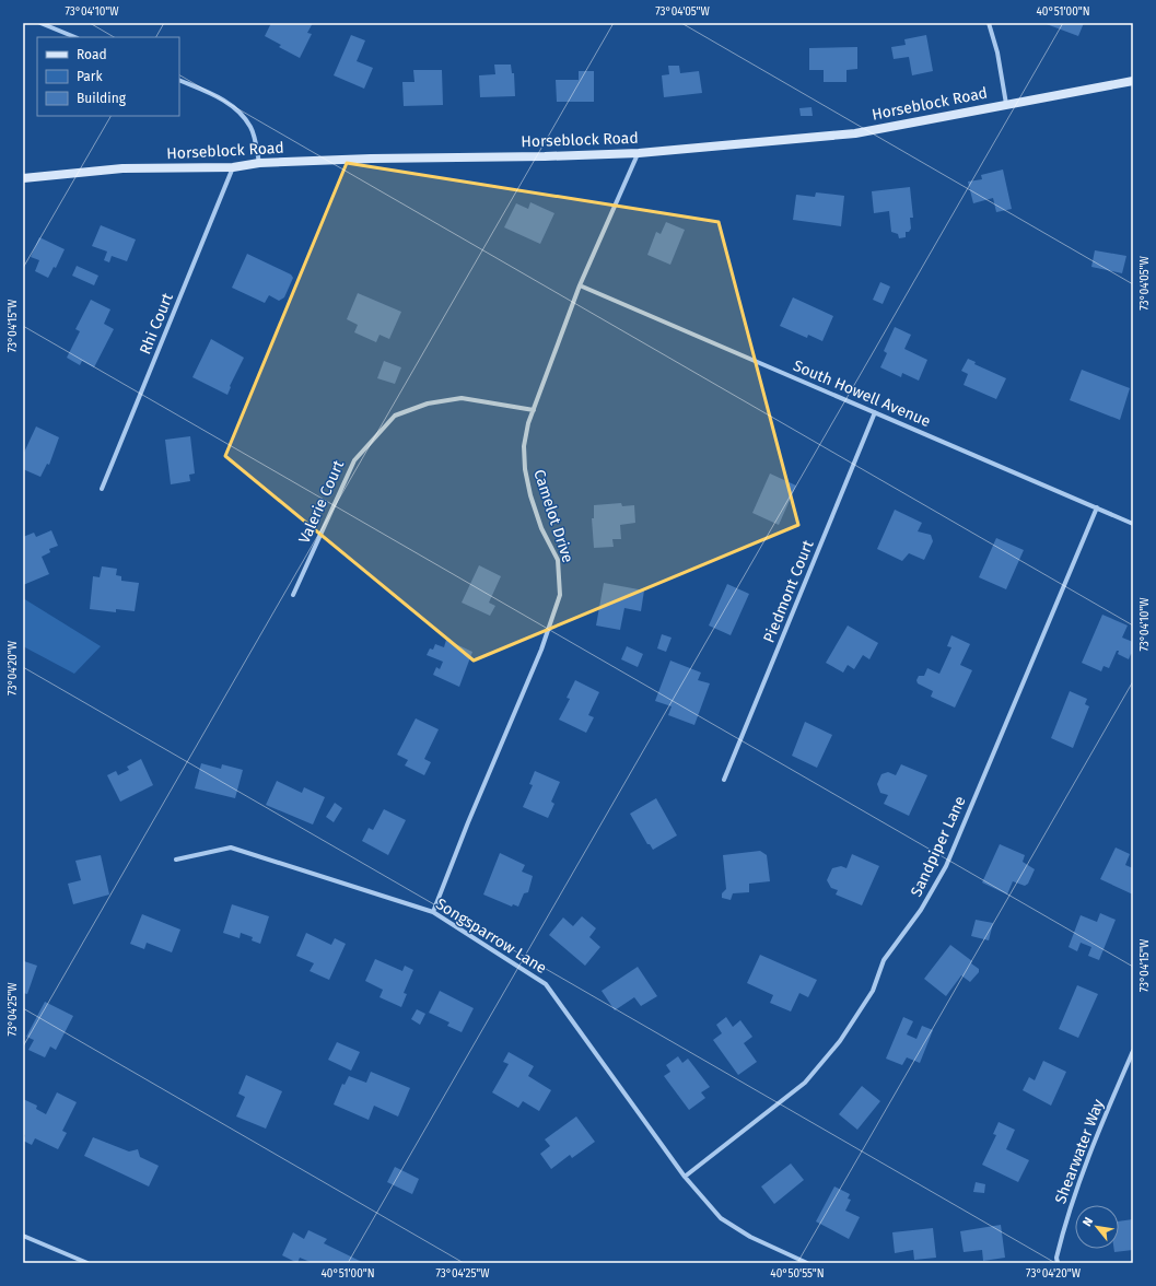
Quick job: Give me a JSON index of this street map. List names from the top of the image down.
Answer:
{
  "streets": {
    "street": [
      "Horseblock Road",
      "Rhi Court",
      "South Howell Avenue",
      "Valerie Court",
      "Camelot Drive",
      "Piedmont Court",
      "Sandpiper Lane",
      "Songsparrow Lane",
      "Shearwater Way"
    ]
  },
  "crossings": [
    ["Horseblock Road", "Rhi Court"],
    ["Horseblock Road", "Camelot Drive"],
    ["South Howell Avenue", "Camelot Drive"],
    ["South Howell Avenue", "Piedmont Court"],
    ["South Howell Avenue", "Sandpiper Lane"],
    ["Valerie Court", "Camelot Drive"],
    ["Camelot Drive", "Songsparrow Lane"],
    ["Sandpiper Lane", "Songsparrow Lane"]
  ],
  "legend": ["Road", "Park", "Building"],
  "north": "top left",
  "coordinates": [
    "73°04'10\"W",
    "73°04'05\"W",
    "40°51'00\"N",
    "73°04'15\"W",
    "73°04'20\"W",
    "73°04'25\"W",
    "40°50'55\"N"
  ]
}
